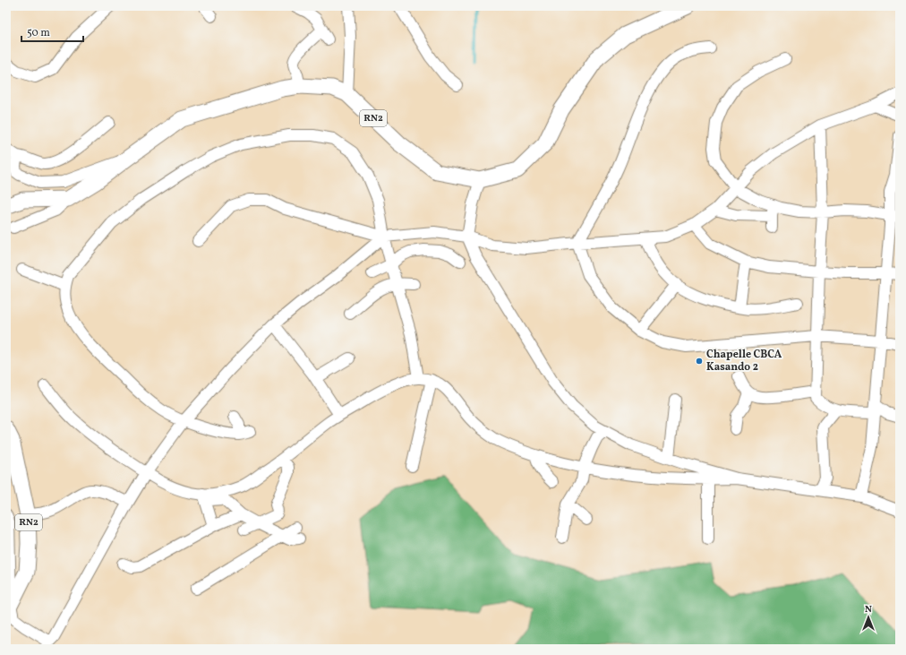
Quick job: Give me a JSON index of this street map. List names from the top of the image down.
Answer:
{
  "streets": {
    "highway": ["RN2"]
  },
  "places": ["Chapelle CBCA Kasando 2"],
  "scale_bar": "50 m",
  "north": "top"
}
